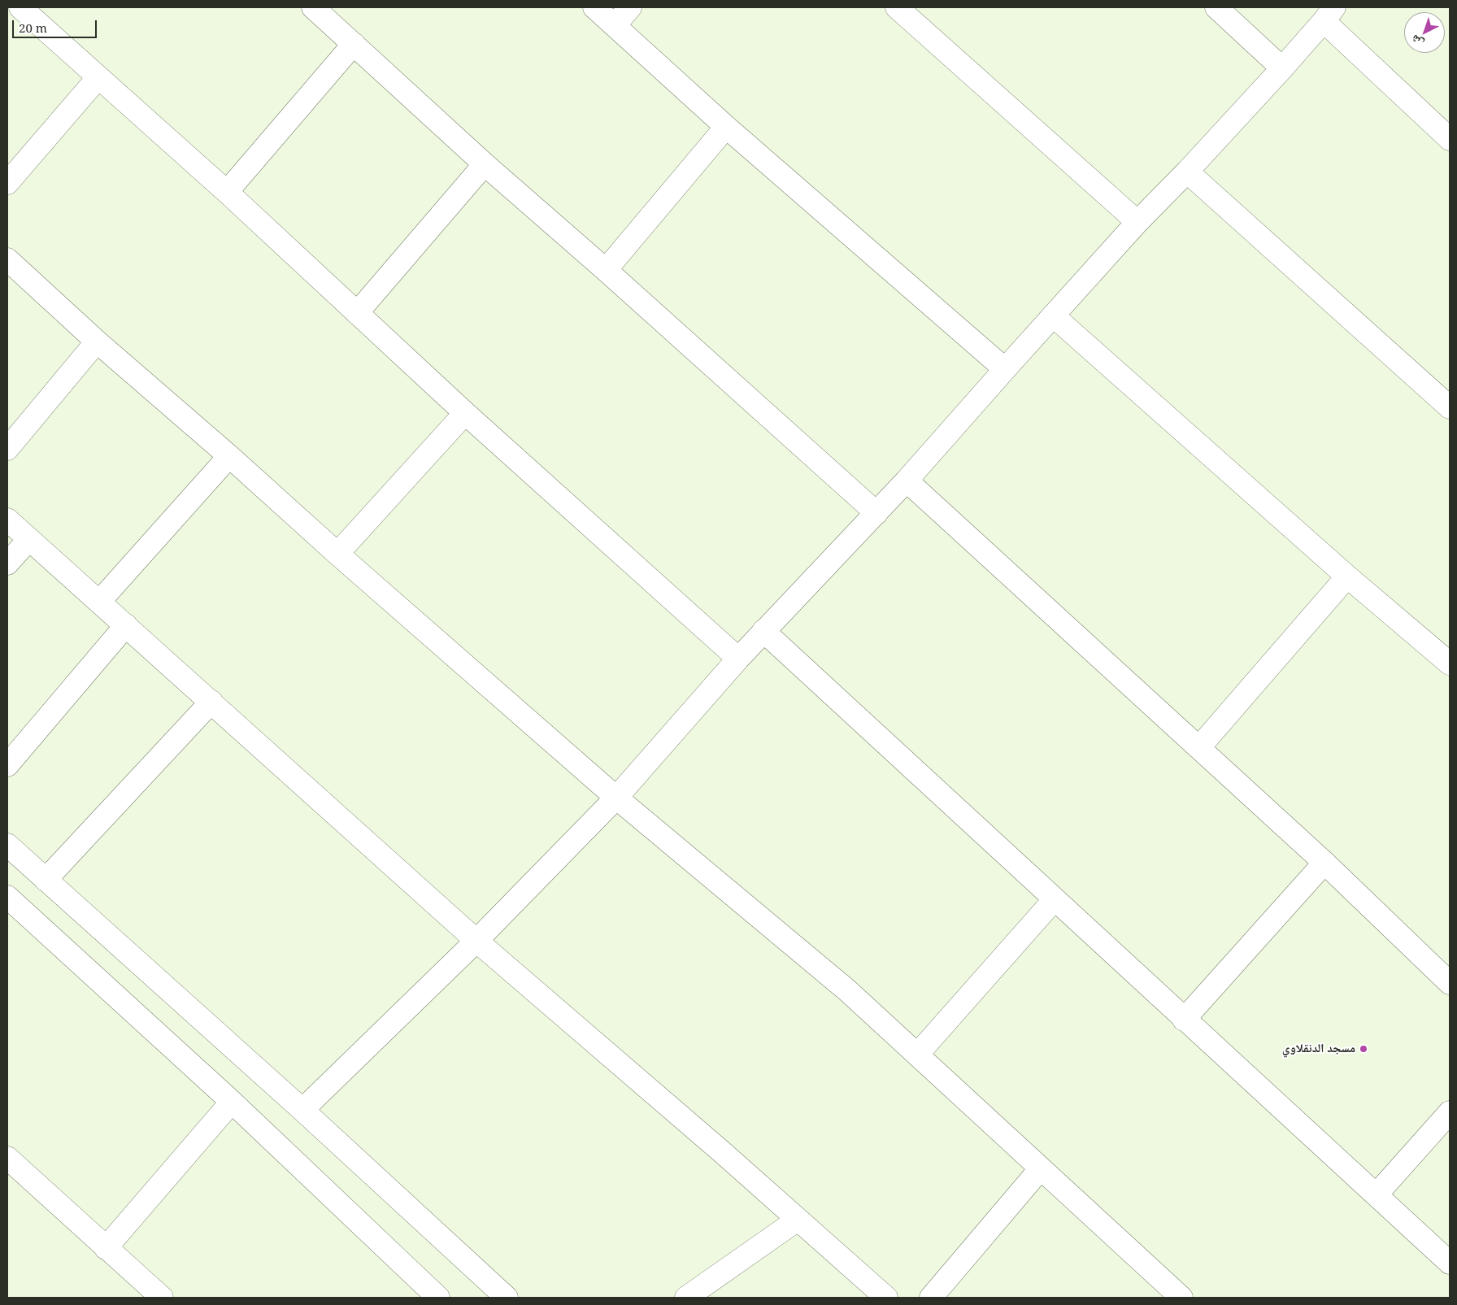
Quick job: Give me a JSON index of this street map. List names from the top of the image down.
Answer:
{
  "places": ["مسجد الدنقلاوي"],
  "scale_bar": "20 m",
  "north": "bottom left"
}
